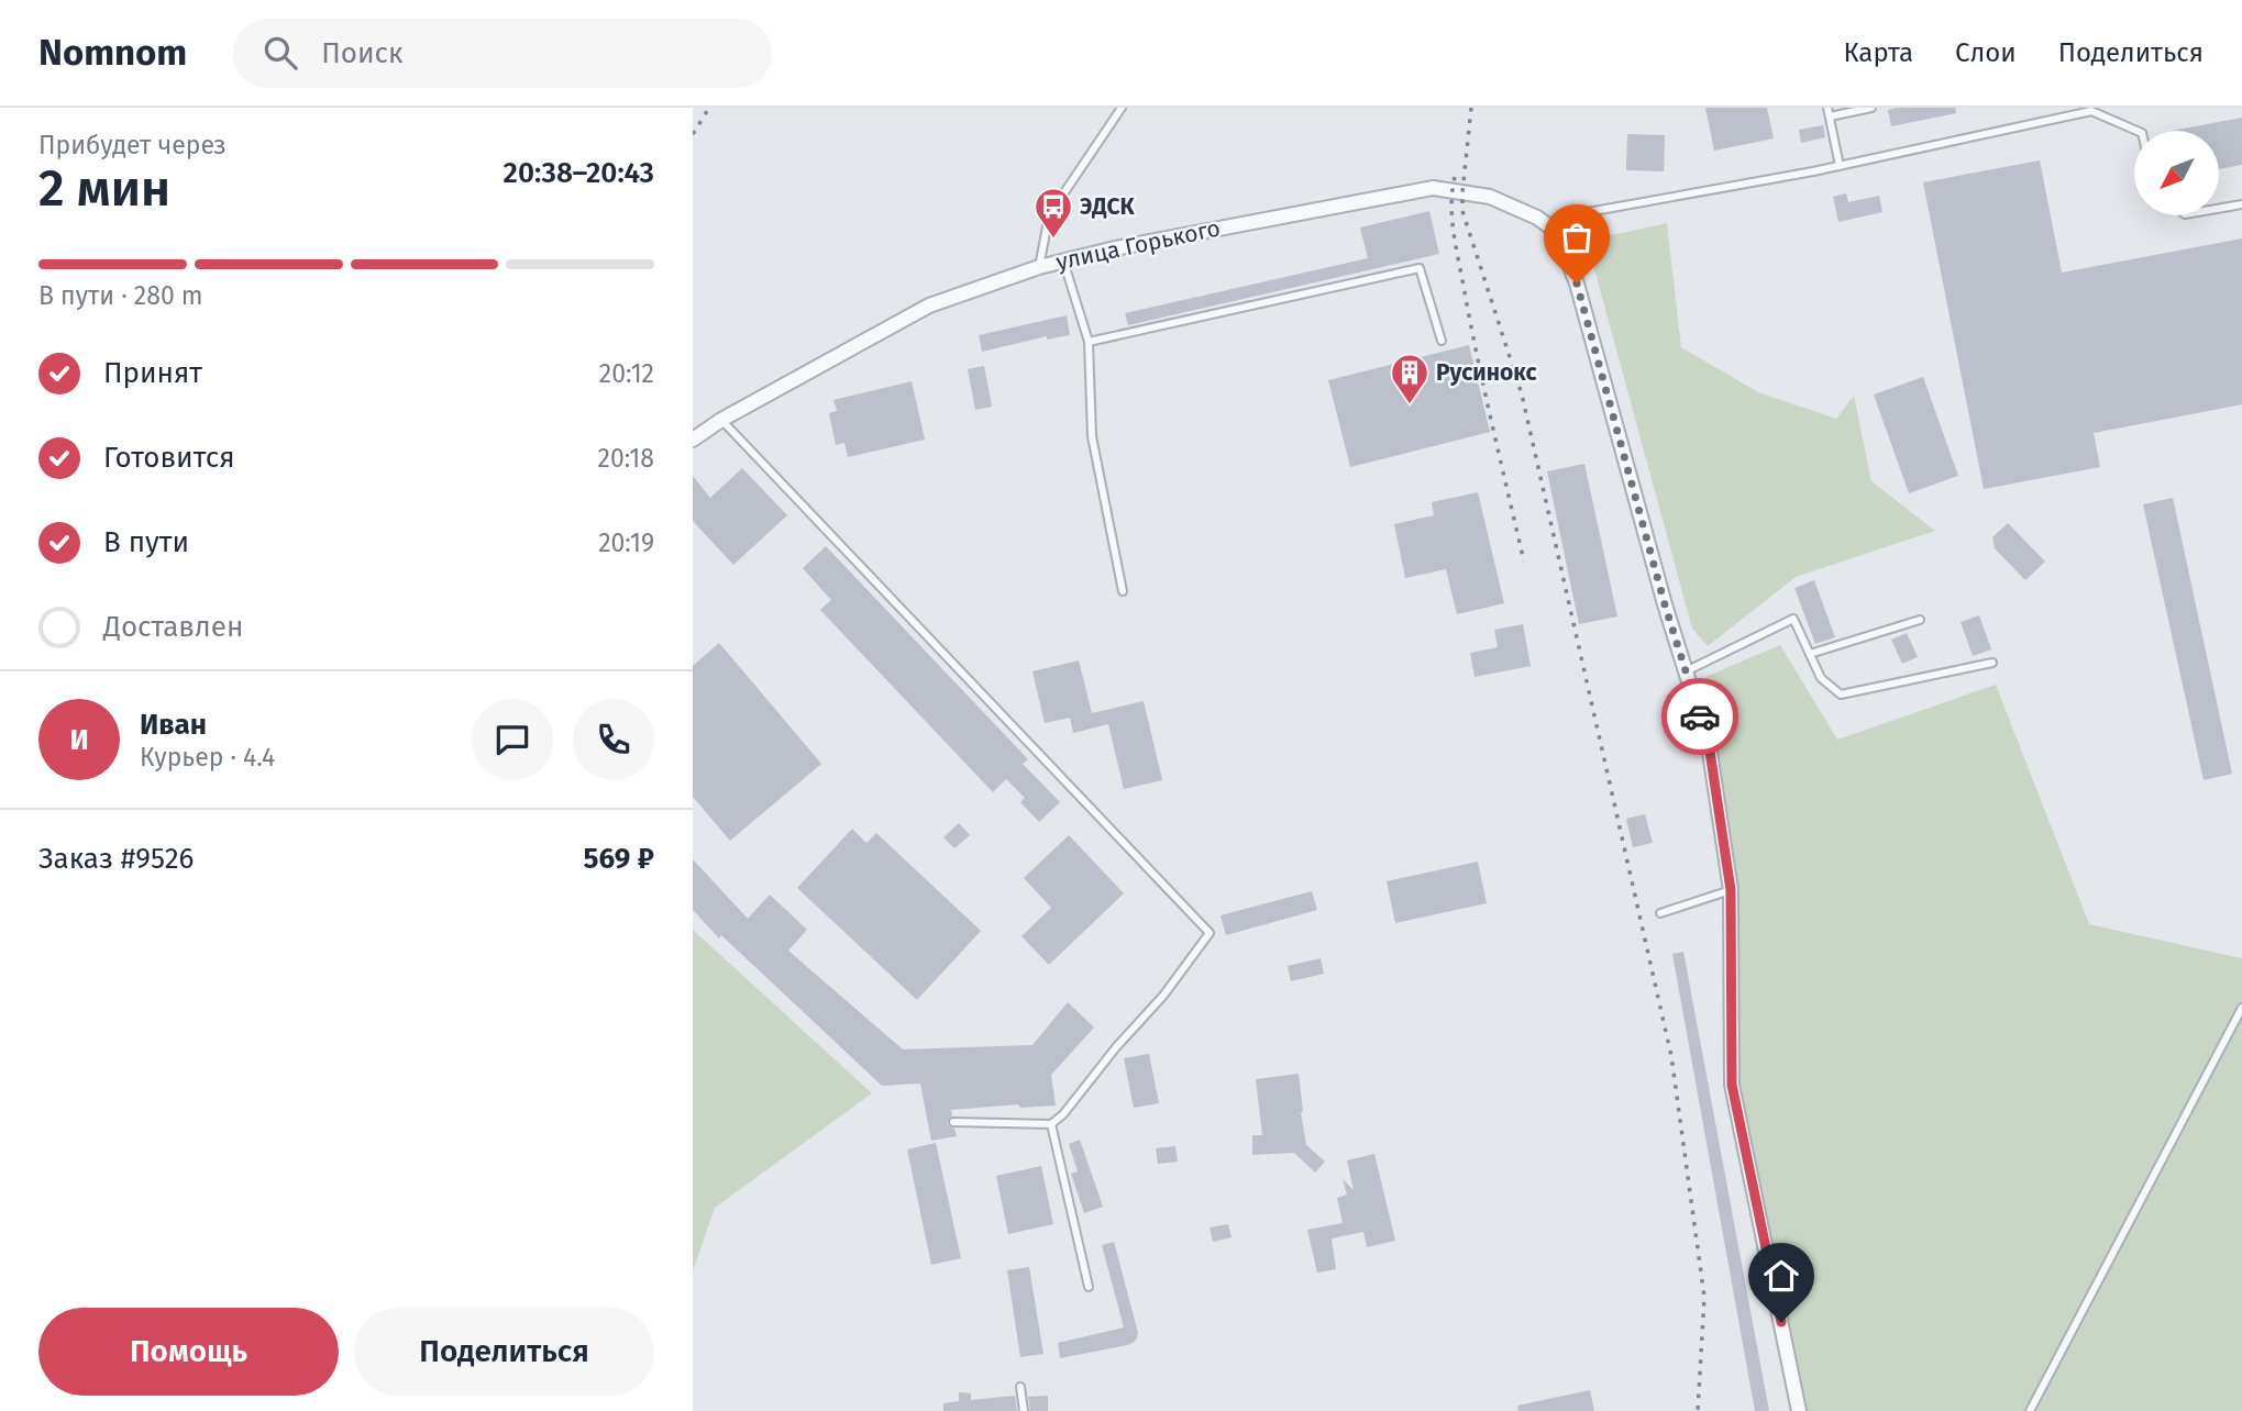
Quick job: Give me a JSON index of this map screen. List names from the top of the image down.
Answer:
{
  "streets": {
    "street": ["улица Горького"]
  },
  "places": {
    "bus stop": ["ЭДСК"],
    "building": ["Русинокс"]
  },
  "north": "bottom left",
  "page": {
    "header": "Nomnom",
    "search": "Поиск",
    "nav": ["Карта", "Слои", "Поделиться"],
    "heading": ["2 мин", "Прибудет через", "20:38–20:43"],
    "panel": [
      "Иван",
      "Курьер · 4.4",
      "Заказ #9526",
      "569 ₽"
    ],
    "bar": "В пути · 280 m",
    "list": [
      ["Принят", "20:12"],
      ["Готовится", "20:18"],
      ["В пути", "20:19"],
      "Доставлен"
    ],
    "round": "И",
    "buttons": ["Помощь", "Поделиться"]
  }
}
